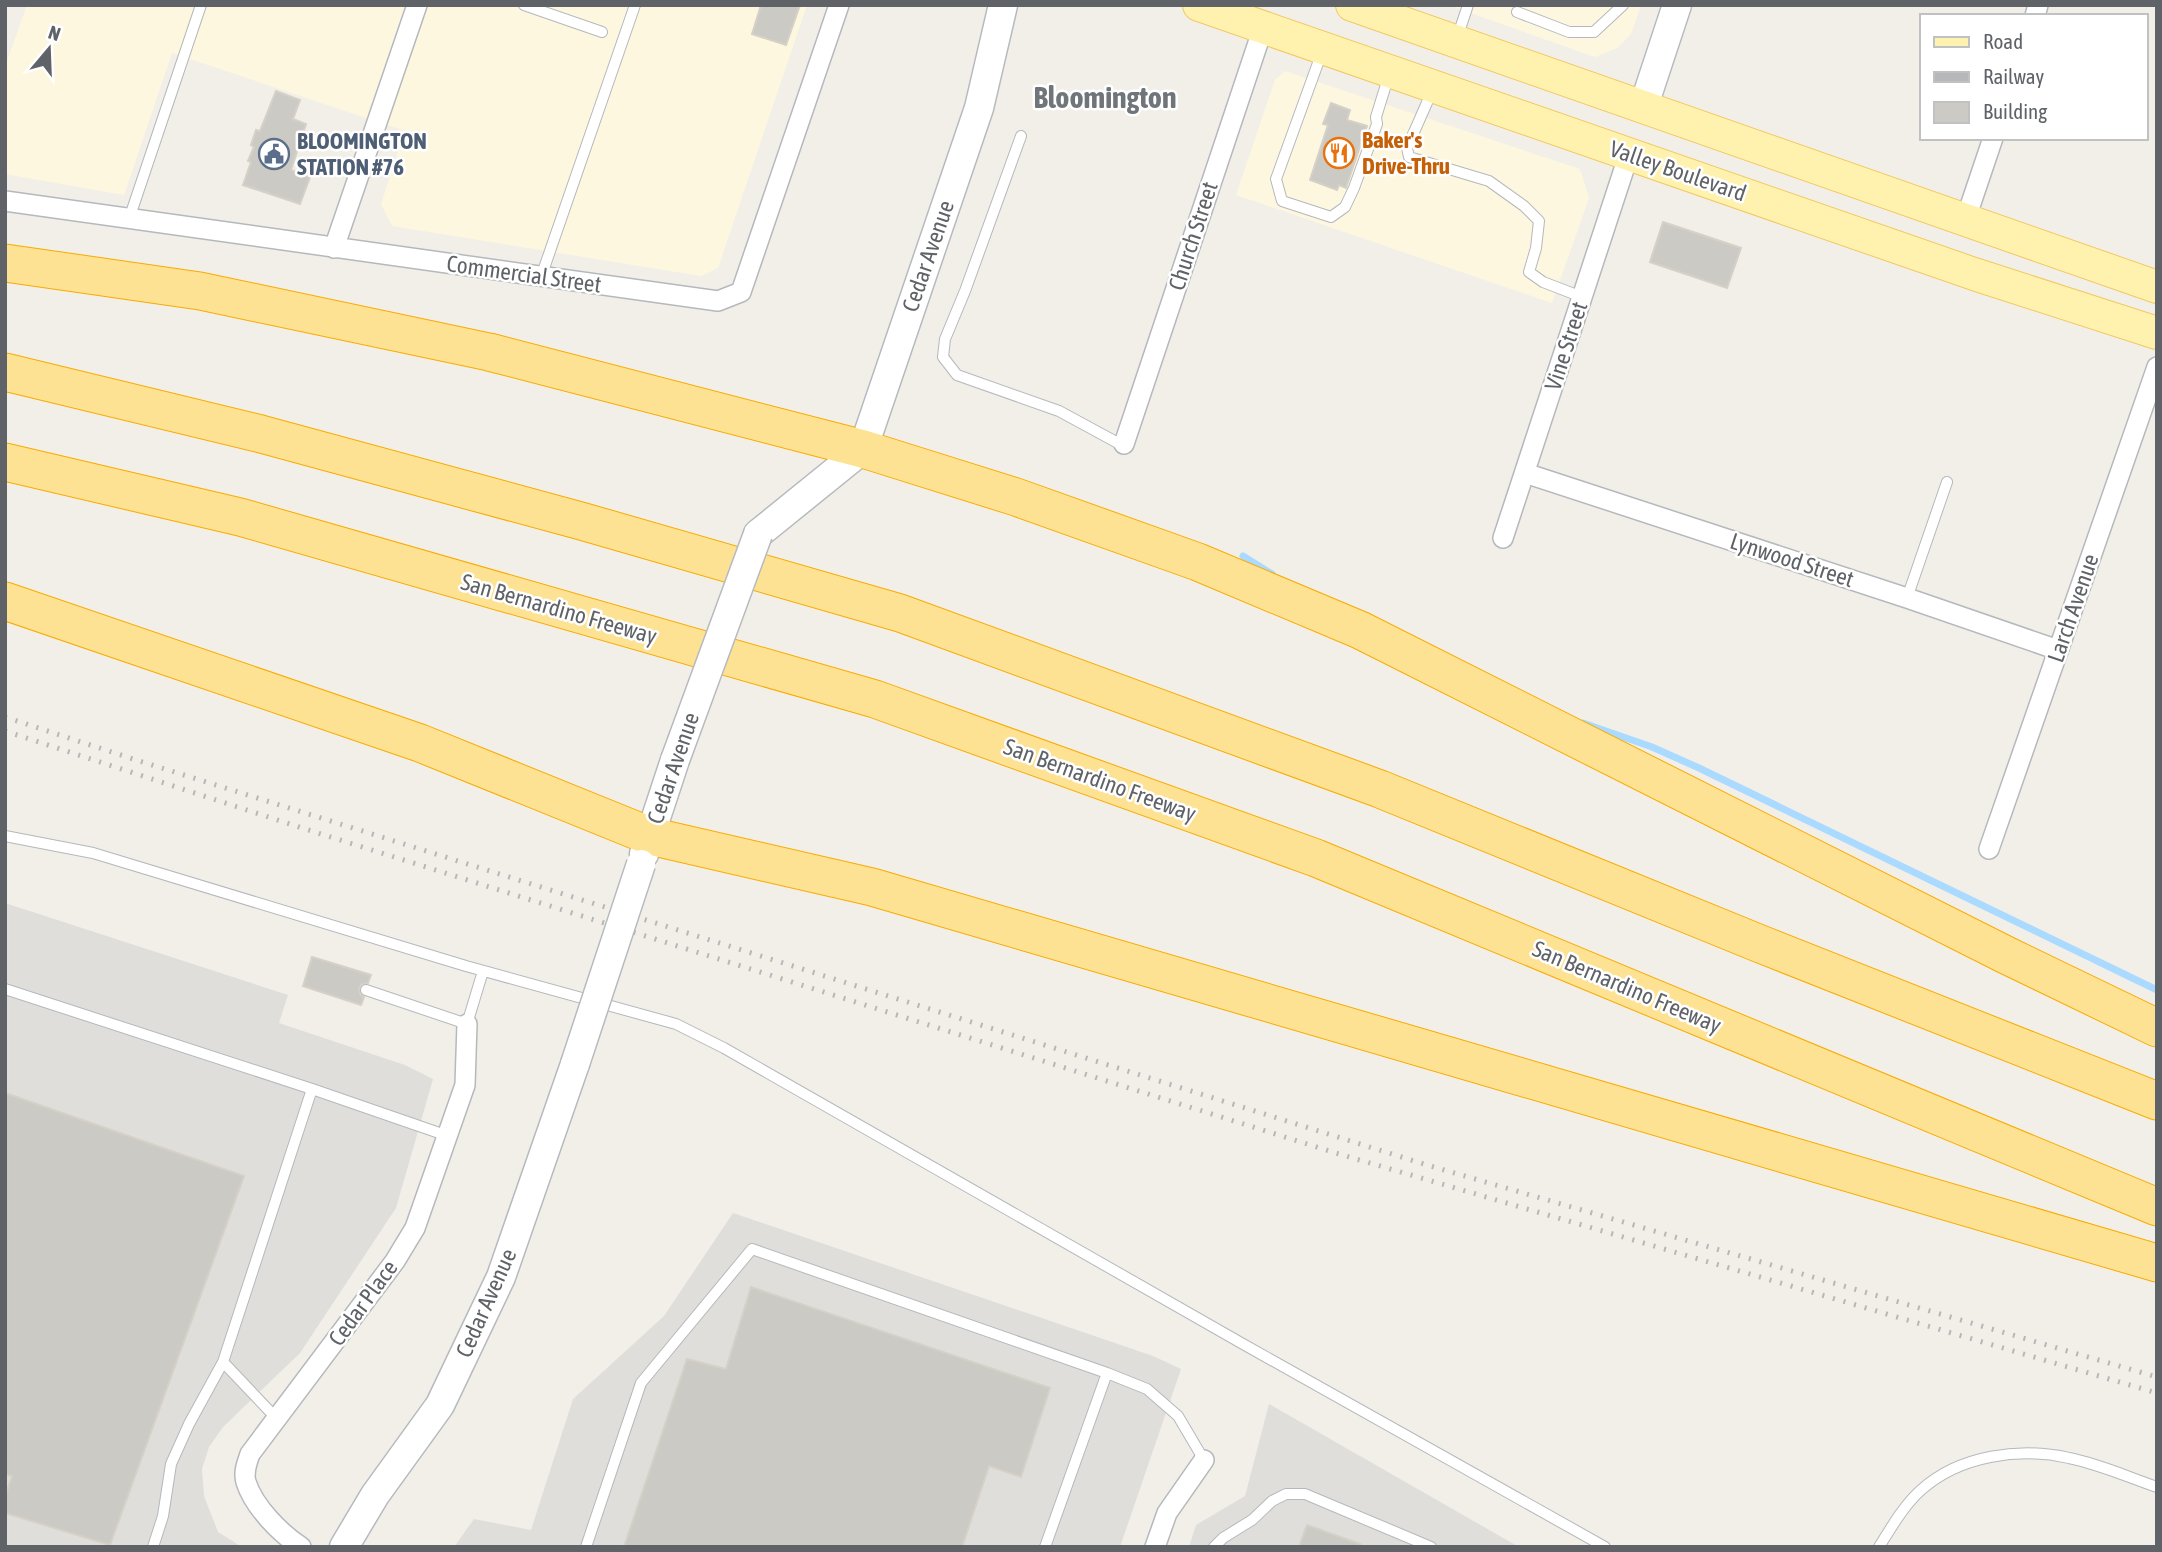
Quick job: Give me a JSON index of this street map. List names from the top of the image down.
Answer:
{
  "streets": {
    "highway": ["San Bernardino Freeway"],
    "main road": ["Valley Boulevard", "Cedar Avenue"],
    "street": [
      "Church Street",
      "Commercial Street",
      "Vine Street",
      "Lynwood Street",
      "Larch Avenue",
      "Cedar Place"
    ]
  },
  "crossings": [
    ["Valley Boulevard", "Church Street"],
    ["Valley Boulevard", "Vine Street"],
    ["Vine Street", "Lynwood Street"],
    ["Lynwood Street", "Larch Avenue"]
  ],
  "districts": ["Bloomington"],
  "places": {
    "restaurant": ["Baker's Drive-Thru"],
    "public building": ["BLOOMINGTON STATION #76"]
  },
  "legend": ["Road", "Railway", "Building"],
  "north": "top"
}
